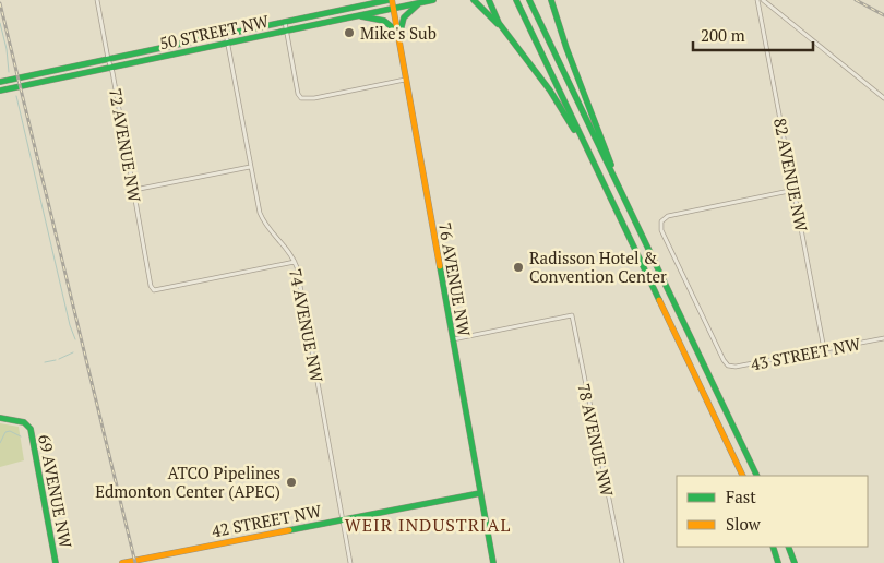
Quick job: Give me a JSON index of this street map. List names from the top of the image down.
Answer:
{
  "streets": {
    "main road": [
      "50 STREET NW",
      "76 AVENUE NW",
      "69 AVENUE NW",
      "42 STREET NW"
    ],
    "street": [
      "72 AVENUE NW",
      "82 AVENUE NW",
      "74 AVENUE NW",
      "43 STREET NW",
      "78 AVENUE NW"
    ]
  },
  "crossings": [
    ["50 STREET NW", "72 AVENUE NW"],
    ["50 STREET NW", "76 AVENUE NW"],
    ["50 STREET NW", "74 AVENUE NW"],
    ["72 AVENUE NW", "74 AVENUE NW"],
    ["82 AVENUE NW", "43 STREET NW"],
    ["76 AVENUE NW", "78 AVENUE NW"],
    ["76 AVENUE NW", "42 STREET NW"],
    ["74 AVENUE NW", "42 STREET NW"]
  ],
  "districts": ["WEIR INDUSTRIAL"],
  "places": ["Mike's Sub", "Radisson Hotel & Convention Center", "ATCO Pipelines Edmonton Center (APEC)"],
  "legend": ["Fast", "Slow"],
  "scale_bar": "200 m"
}
